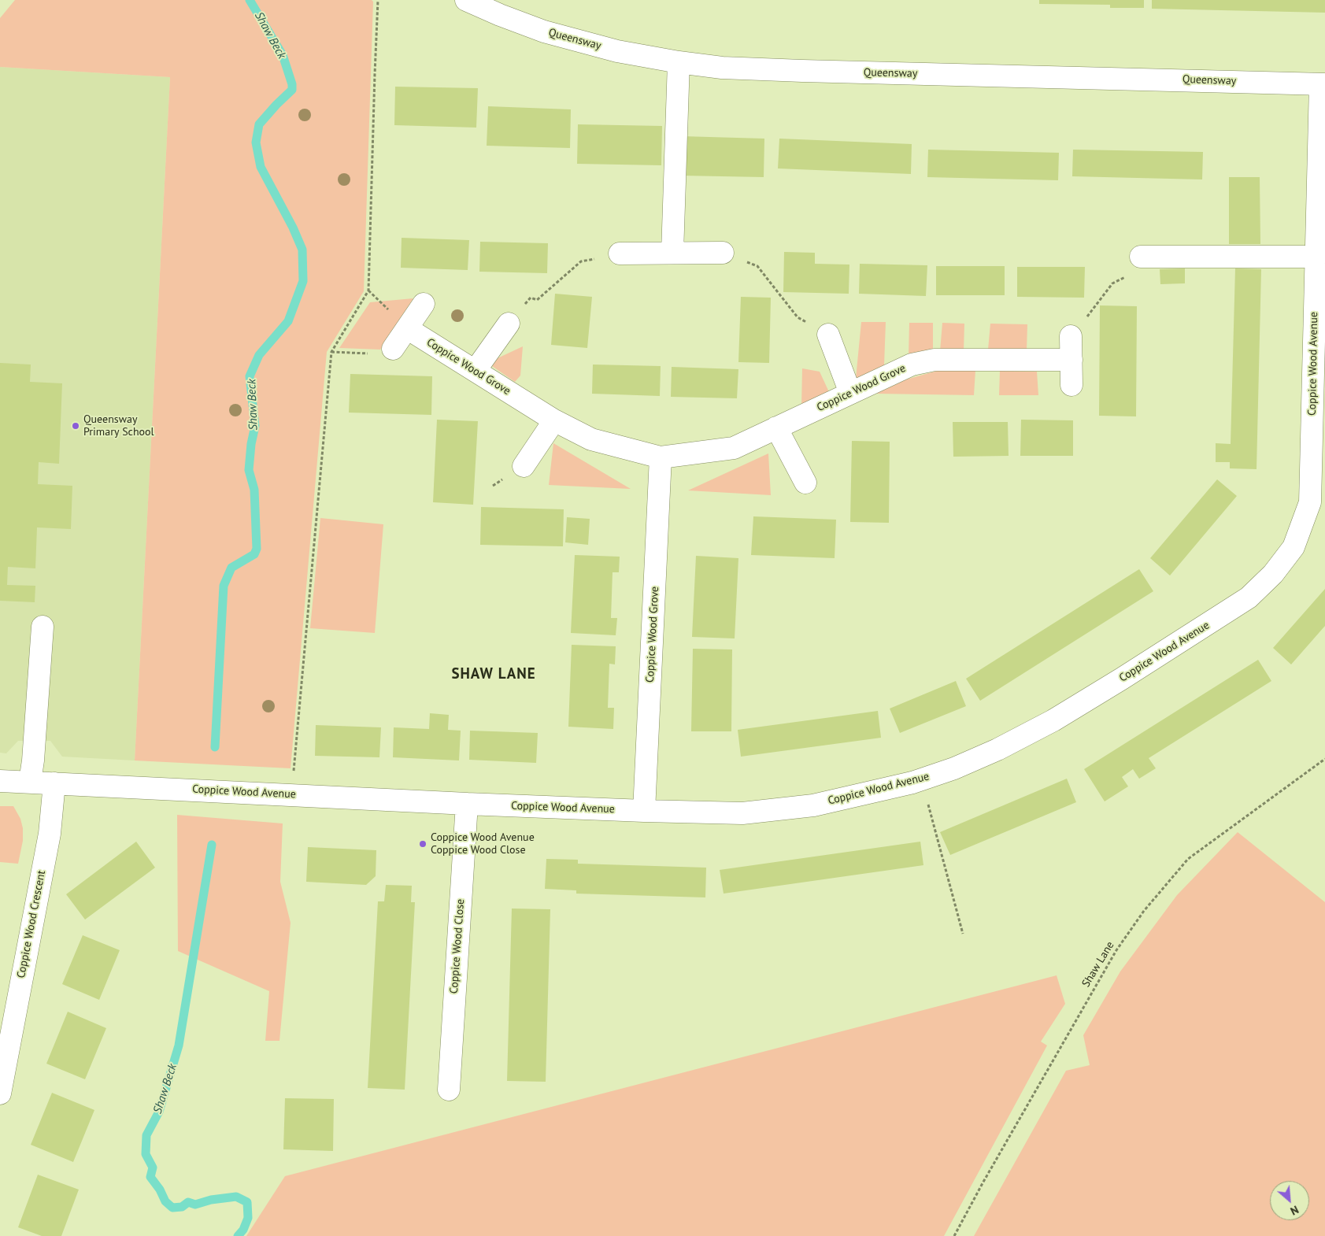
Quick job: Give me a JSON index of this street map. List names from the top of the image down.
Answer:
{
  "streets": {
    "street": [
      "Queensway",
      "Coppice Wood Avenue",
      "Coppice Wood Grove",
      "Coppice Wood Crescent",
      "Coppice Wood Close"
    ],
    "path": ["Shaw Lane"]
  },
  "crossings": [
    ["Queensway", "Coppice Wood Avenue"],
    ["Coppice Wood Avenue", "Coppice Wood Grove"],
    ["Coppice Wood Avenue", "Coppice Wood Crescent"],
    ["Coppice Wood Avenue", "Coppice Wood Close"]
  ],
  "districts": ["SHAW LANE"],
  "water": ["Shaw Beck"],
  "places": ["Queensway Primary School", "Coppice Wood Avenue Coppice Wood Close"],
  "north": "bottom right"
}
